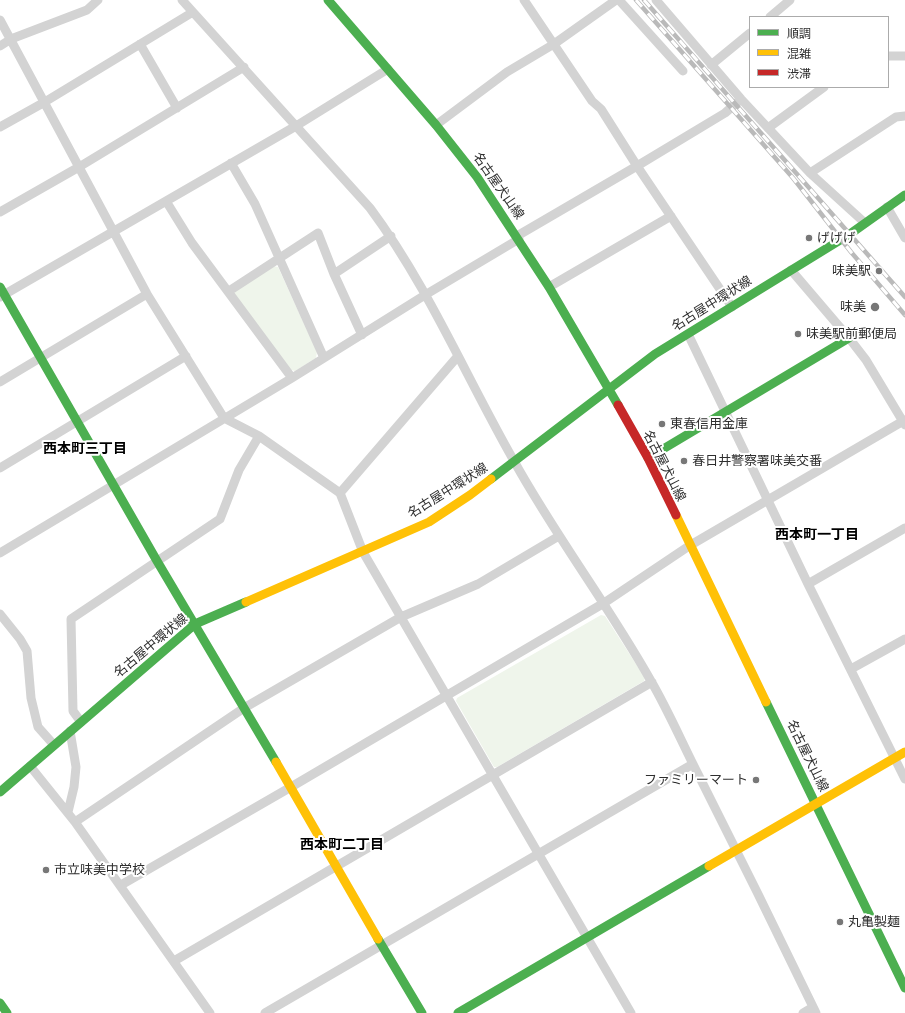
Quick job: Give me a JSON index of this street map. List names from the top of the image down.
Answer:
{
  "streets": {
    "main road": ["名古屋犬山線", "名古屋中環状線"]
  },
  "crossings": [
    ["名古屋犬山線", "名古屋中環状線"]
  ],
  "districts": ["西本町三丁目", "西本町一丁目", "西本町二丁目"],
  "places": [
    "げげげ",
    "味美駅",
    "味美",
    "味美駅前郵便局",
    "東春信用金庫",
    "春日井警察署味美交番",
    "ファミリーマート",
    "市立味美中学校",
    "丸亀製麺"
  ],
  "legend": ["順調", "混雑", "渋滞"]
}
